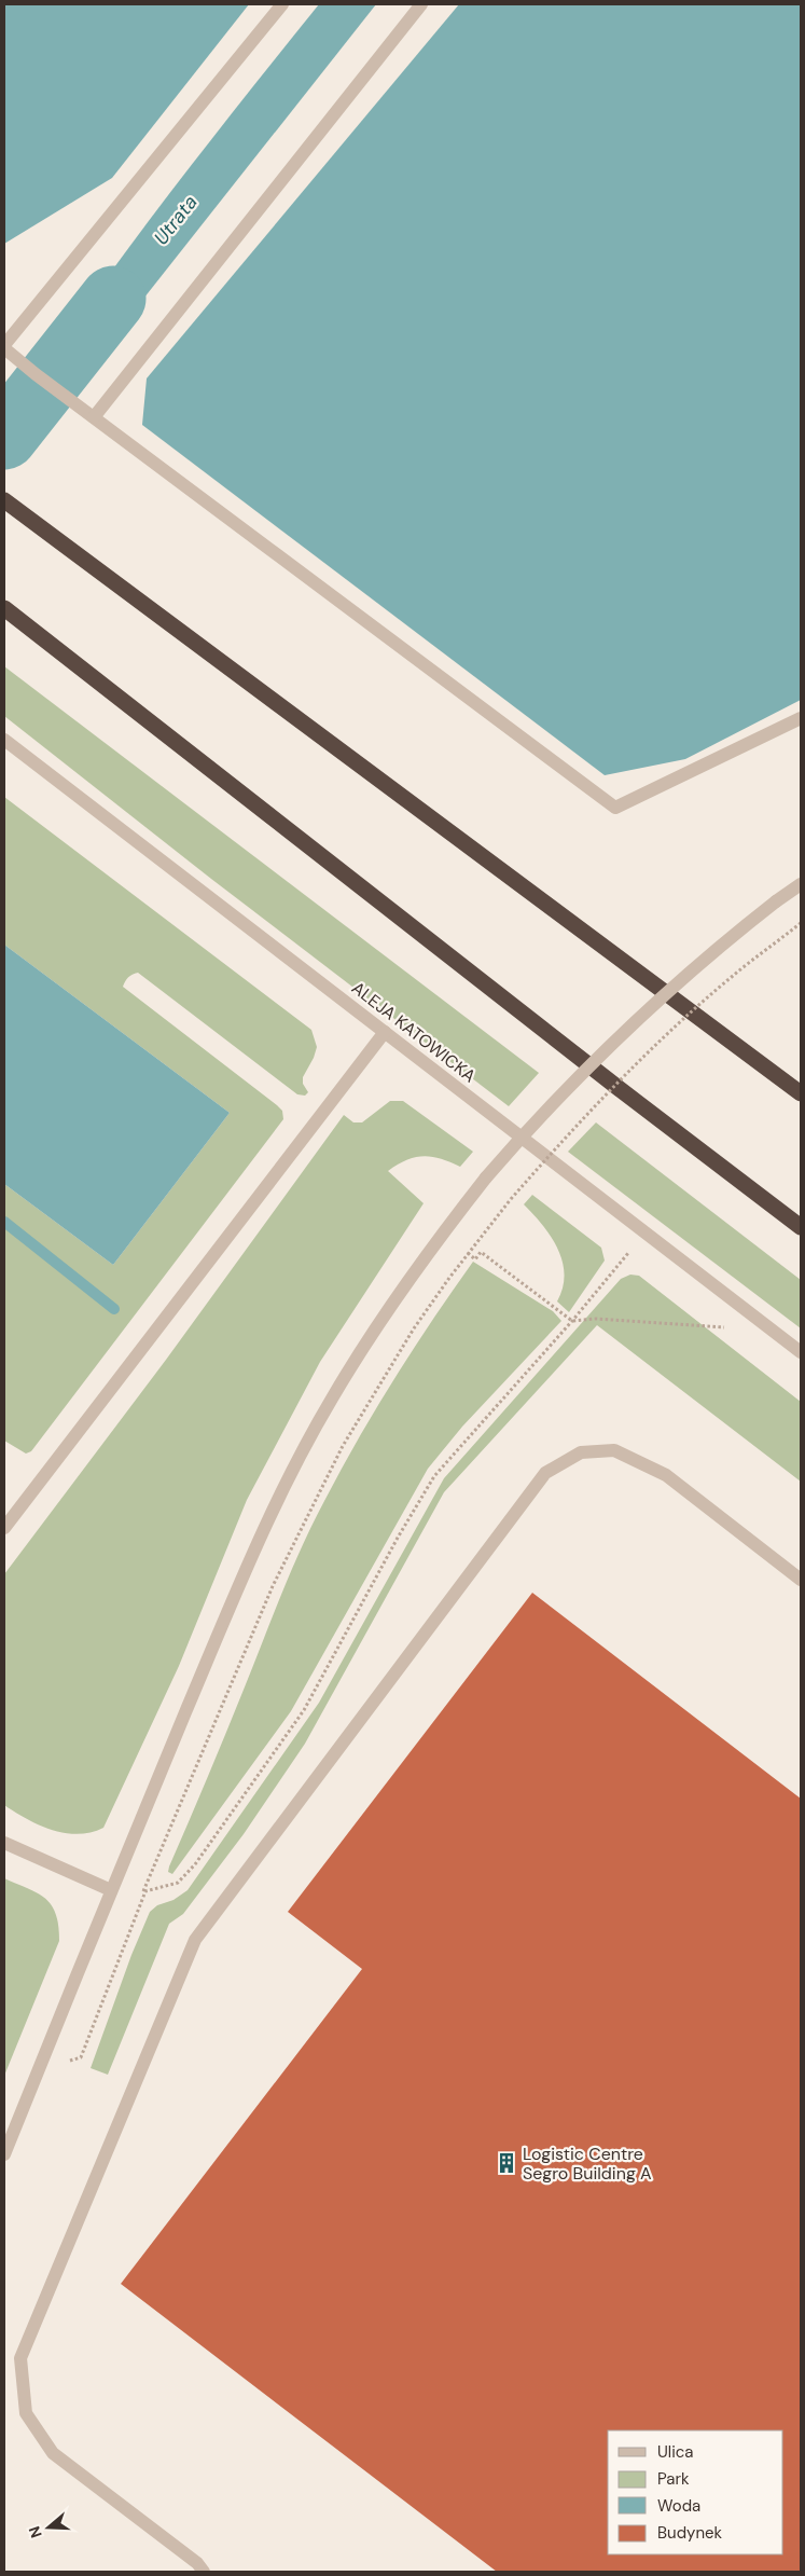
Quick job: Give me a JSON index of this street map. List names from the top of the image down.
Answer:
{
  "streets": {
    "street": ["ALEJA KATOWICKA"]
  },
  "water": ["Utrata"],
  "places": {
    "building": ["Logistic Centre Segro Building A"]
  },
  "legend": [
    "Ulica",
    "Park",
    "Woda",
    "Budynek"
  ],
  "north": "left"
}
